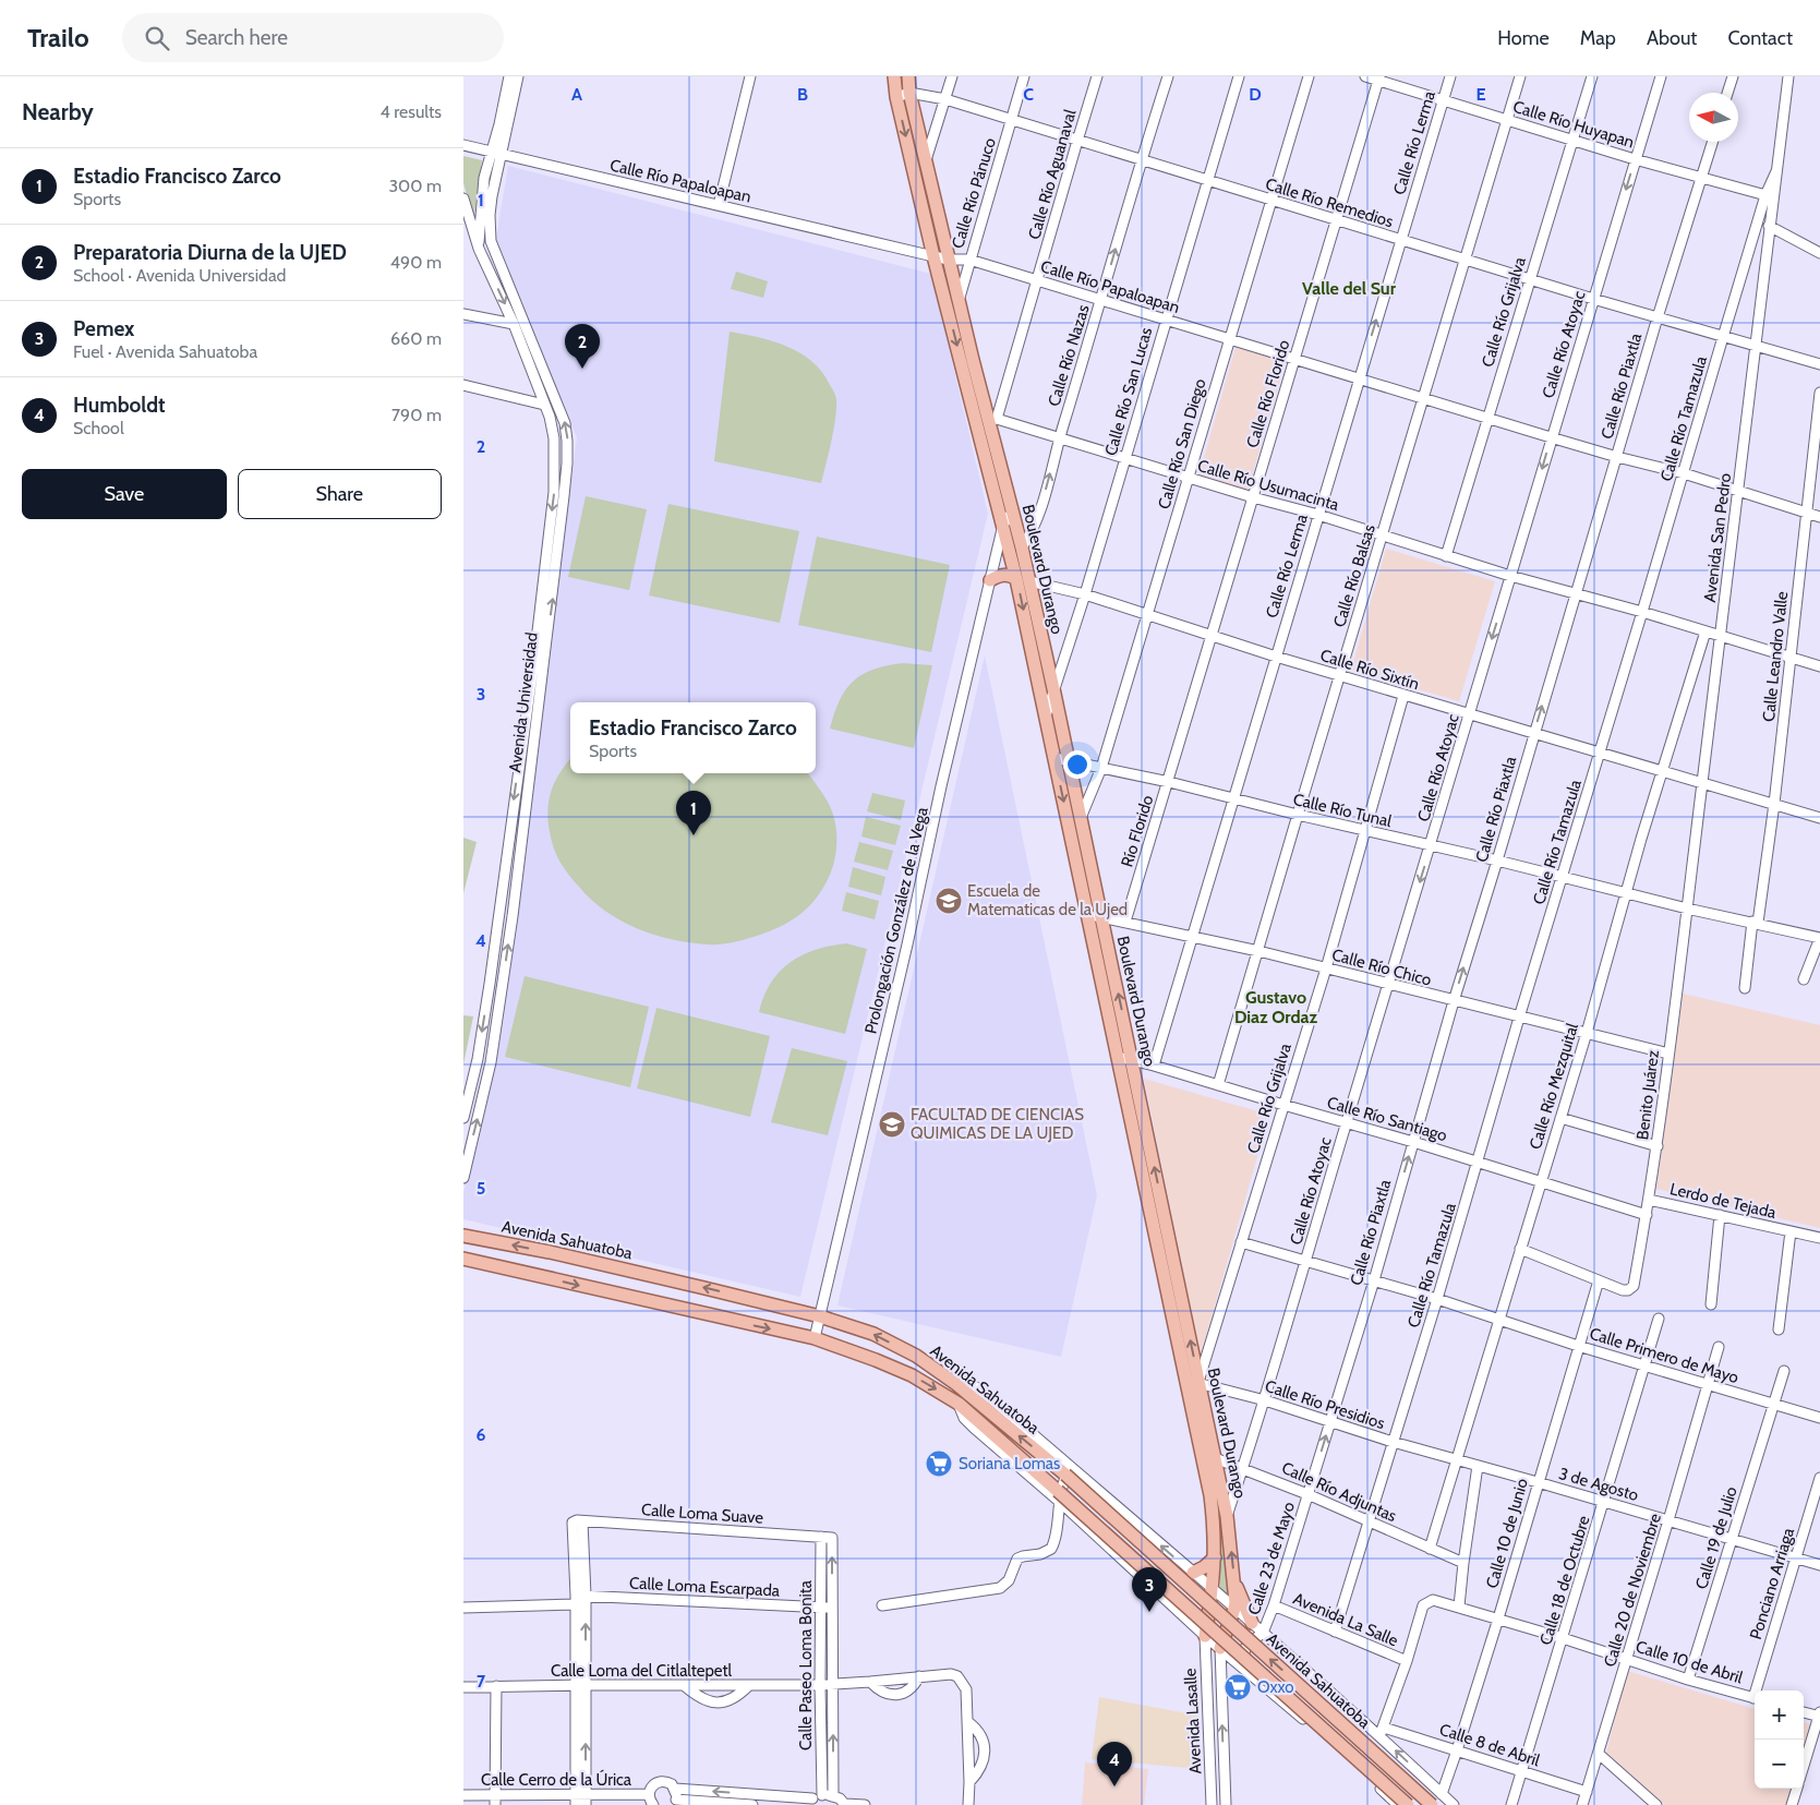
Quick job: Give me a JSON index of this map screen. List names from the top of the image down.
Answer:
{
  "streets": {
    "main road": ["Boulevard Durango", "Avenida Sahuatoba"],
    "street": [
      "Calle Río Huyapan",
      "Calle Río Lerma",
      "Calle Río Aguanaval",
      "Calle Río Papaloapan",
      "Calle Río Pánuco",
      "Calle Río Remedios",
      "Calle Río Grijalva",
      "Calle Río Atoyac",
      "Calle Río Nazas",
      "Calle Río Piaxtla",
      "Calle Río San Lucas",
      "Calle Río Florido",
      "Calle Río Tamazula",
      "Calle Río San Diego",
      "Calle Río Usumacinta",
      "Avenida San Pedro",
      "Calle Río Balsas",
      "Calle Leandro Valle",
      "Calle Río Sixtín",
      "Avenida Universidad",
      "Calle Río Tunal",
      "Río Florido",
      "Prolongación González de la Vega",
      "Calle Río Chico",
      "Calle Río Mezquital",
      "Benito Juárez",
      "Calle Río Santiago",
      "Lerdo de Tejada",
      "Calle Primero de Mayo",
      "Calle Río Presidios",
      "3 de Agosto",
      "Calle Río Adjuntas",
      "Calle Loma Suave",
      "Calle 10 de Junio",
      "Calle 19 de Julio",
      "Calle 23 de Mayo",
      "Calle 18 de Octubre",
      "Ponciano Arriaga",
      "Calle Loma Escarpada",
      "Calle 20 de Noviembre",
      "Avenida La Salle",
      "Calle 10 de Abril",
      "Calle Paseo Loma Bonita",
      "Calle Loma del Citlaltepetl",
      "Avenida Lasalle",
      "Calle 8 de Abril",
      "Calle Cerro de la Úrica"
    ]
  },
  "crossings": [
    ["Calle Río Huyapan", "Calle Río Lerma"],
    ["Calle Río Huyapan", "Calle Río Grijalva"],
    ["Calle Río Huyapan", "Calle Río Atoyac"],
    ["Calle Río Huyapan", "Calle Río Piaxtla"],
    ["Calle Río Huyapan", "Calle Río Florido"],
    ["Calle Río Huyapan", "Calle Río Tamazula"],
    ["Calle Río Huyapan", "Avenida San Pedro"],
    ["Calle Río Huyapan", "Calle Río Balsas"],
    ["Calle Río Lerma", "Calle Río Papaloapan"],
    ["Calle Río Lerma", "Calle Río Remedios"],
    ["Calle Río Lerma", "Calle Río Usumacinta"],
    ["Calle Río Lerma", "Calle Río Sixtín"],
    ["Calle Río Lerma", "Calle Río Tunal"],
    ["Calle Río Lerma", "Calle Río Chico"],
    ["Calle Río Lerma", "Calle Río Santiago"],
    ["Calle Río Aguanaval", "Calle Río Papaloapan"],
    ["Calle Río Aguanaval", "Calle Río Remedios"],
    ["Calle Río Aguanaval", "Calle Río Usumacinta"],
    ["Calle Río Aguanaval", "Boulevard Durango"],
    ["Calle Río Papaloapan", "Calle Río Pánuco"],
    ["Calle Río Papaloapan", "Calle Río Grijalva"],
    ["Calle Río Papaloapan", "Calle Río Atoyac"],
    ["Calle Río Papaloapan", "Calle Río Nazas"],
    ["Calle Río Papaloapan", "Calle Río Piaxtla"],
    ["Calle Río Papaloapan", "Calle Río San Lucas"],
    ["Calle Río Papaloapan", "Calle Río Florido"],
    ["Calle Río Papaloapan", "Calle Río Tamazula"],
    ["Calle Río Papaloapan", "Calle Río San Diego"],
    ["Calle Río Papaloapan", "Avenida San Pedro"],
    ["Calle Río Papaloapan", "Boulevard Durango"],
    ["Calle Río Papaloapan", "Calle Río Balsas"],
    ["Calle Río Papaloapan", "Calle Leandro Valle"],
    ["Calle Río Papaloapan", "Avenida Universidad"],
    ["Calle Río Pánuco", "Calle Río Remedios"],
    ["Calle Río Pánuco", "Boulevard Durango"],
    ["Calle Río Remedios", "Calle Río Grijalva"],
    ["Calle Río Remedios", "Calle Río Atoyac"],
    ["Calle Río Remedios", "Calle Río Nazas"],
    ["Calle Río Remedios", "Calle Río Piaxtla"],
    ["Calle Río Remedios", "Calle Río San Lucas"],
    ["Calle Río Remedios", "Calle Río Florido"],
    ["Calle Río Remedios", "Calle Río Tamazula"],
    ["Calle Río Remedios", "Calle Río San Diego"],
    ["Calle Río Remedios", "Avenida San Pedro"],
    ["Calle Río Remedios", "Boulevard Durango"],
    ["Calle Río Remedios", "Calle Río Balsas"],
    ["Calle Río Grijalva", "Calle Río Usumacinta"],
    ["Calle Río Grijalva", "Boulevard Durango"],
    ["Calle Río Grijalva", "Calle Río Sixtín"],
    ["Calle Río Grijalva", "Calle Río Tunal"],
    ["Calle Río Grijalva", "Calle Río Chico"],
    ["Calle Río Grijalva", "Calle Río Santiago"],
    ["Calle Río Grijalva", "Calle Primero de Mayo"],
    ["Calle Río Grijalva", "Calle Río Presidios"],
    ["Calle Río Atoyac", "Calle Río Usumacinta"],
    ["Calle Río Atoyac", "Boulevard Durango"],
    ["Calle Río Atoyac", "Calle Río Sixtín"],
    ["Calle Río Atoyac", "Calle Río Tunal"],
    ["Calle Río Atoyac", "Calle Río Chico"],
    ["Calle Río Atoyac", "Calle Río Santiago"],
    ["Calle Río Atoyac", "Calle Primero de Mayo"],
    ["Calle Río Atoyac", "Calle Río Presidios"],
    ["Calle Río Atoyac", "Calle Río Adjuntas"],
    ["Calle Río Nazas", "Calle Río Usumacinta"],
    ["Calle Río Nazas", "Boulevard Durango"],
    ["Calle Río Piaxtla", "Calle Río Usumacinta"],
    ["Calle Río Piaxtla", "Calle Río Sixtín"],
    ["Calle Río Piaxtla", "Calle Río Tunal"],
    ["Calle Río Piaxtla", "Calle Río Chico"],
    ["Calle Río Piaxtla", "Calle Río Santiago"],
    ["Calle Río Piaxtla", "Calle Primero de Mayo"],
    ["Calle Río Piaxtla", "Calle Río Presidios"],
    ["Calle Río Piaxtla", "Calle Río Adjuntas"],
    ["Calle Río Piaxtla", "Calle 23 de Mayo"],
    ["Calle Río San Lucas", "Calle Río Usumacinta"],
    ["Calle Río San Lucas", "Boulevard Durango"],
    ["Calle Río San Lucas", "Calle Río Sixtín"],
    ["Calle Río Florido", "Calle Río Usumacinta"],
    ["Calle Río Florido", "Calle Río Sixtín"],
    ["Calle Río Florido", "Calle Río Tunal"],
    ["Calle Río Florido", "Río Florido"],
    ["Calle Río Tamazula", "Calle Río Usumacinta"],
    ["Calle Río Tamazula", "Avenida San Pedro"],
    ["Calle Río Tamazula", "Calle Río Sixtín"],
    ["Calle Río Tamazula", "Calle Río Tunal"],
    ["Calle Río Tamazula", "Calle Río Chico"],
    ["Calle Río Tamazula", "Calle Río Santiago"],
    ["Calle Río Tamazula", "Calle Primero de Mayo"],
    ["Calle Río Tamazula", "Calle Río Presidios"],
    ["Calle Río Tamazula", "Calle Río Adjuntas"],
    ["Calle Río Tamazula", "Avenida La Salle"],
    ["Calle Río San Diego", "Calle Río Usumacinta"],
    ["Calle Río San Diego", "Boulevard Durango"],
    ["Calle Río San Diego", "Calle Río Sixtín"],
    ["Calle Río San Diego", "Calle Río Tunal"],
    ["Calle Río Usumacinta", "Avenida San Pedro"],
    ["Calle Río Usumacinta", "Boulevard Durango"],
    ["Calle Río Usumacinta", "Calle Río Balsas"],
    ["Calle Río Usumacinta", "Calle Leandro Valle"],
    ["Calle Río Usumacinta", "Calle Río Mezquital"],
    ["Avenida San Pedro", "Calle Río Sixtín"],
    ["Avenida San Pedro", "Calle Río Tunal"],
    ["Avenida San Pedro", "Benito Juárez"],
    ["Boulevard Durango", "Calle Río Sixtín"],
    ["Boulevard Durango", "Calle Río Tunal"],
    ["Boulevard Durango", "Prolongación González de la Vega"],
    ["Boulevard Durango", "Calle Río Chico"],
    ["Boulevard Durango", "Calle Río Santiago"],
    ["Boulevard Durango", "Calle Río Presidios"],
    ["Boulevard Durango", "Calle Río Adjuntas"],
    ["Boulevard Durango", "Avenida Lasalle"],
    ["Calle Río Balsas", "Calle Río Sixtín"],
    ["Calle Río Balsas", "Calle Río Tunal"],
    ["Calle Río Balsas", "Calle Río Chico"],
    ["Calle Río Balsas", "Calle Río Santiago"],
    ["Calle Leandro Valle", "Calle Río Sixtín"],
    ["Calle Leandro Valle", "Calle Río Tunal"],
    ["Calle Río Sixtín", "Calle Río Mezquital"],
    ["Calle Río Tunal", "Río Florido"],
    ["Calle Río Tunal", "Calle Río Mezquital"],
    ["Calle Río Tunal", "Benito Juárez"],
    ["Río Florido", "Calle Río Chico"],
    ["Prolongación González de la Vega", "Avenida Sahuatoba"],
    ["Calle Río Chico", "Calle Río Mezquital"],
    ["Calle Río Chico", "Benito Juárez"],
    ["Calle Río Mezquital", "Calle Río Santiago"],
    ["Calle Río Mezquital", "Calle Primero de Mayo"],
    ["Calle Río Mezquital", "Calle Río Presidios"],
    ["Calle Río Mezquital", "3 de Agosto"],
    ["Calle Río Mezquital", "Calle Río Adjuntas"],
    ["Benito Juárez", "Calle Río Santiago"],
    ["Benito Juárez", "Lerdo de Tejada"],
    ["Benito Juárez", "Calle 10 de Junio"],
    ["Calle Primero de Mayo", "Calle 10 de Junio"],
    ["Calle Primero de Mayo", "Calle 19 de Julio"],
    ["Calle Primero de Mayo", "Calle 18 de Octubre"],
    ["Calle Primero de Mayo", "Calle 20 de Noviembre"],
    ["Calle Río Presidios", "3 de Agosto"],
    ["3 de Agosto", "Calle 10 de Junio"],
    ["3 de Agosto", "Calle 19 de Julio"],
    ["3 de Agosto", "Calle 18 de Octubre"],
    ["3 de Agosto", "Ponciano Arriaga"],
    ["3 de Agosto", "Calle 20 de Noviembre"],
    ["Calle Río Adjuntas", "Calle 23 de Mayo"],
    ["Calle Loma Suave", "Calle Loma Escarpada"],
    ["Calle Loma Suave", "Calle Paseo Loma Bonita"],
    ["Calle 10 de Junio", "Calle 10 de Abril"],
    ["Calle 10 de Junio", "Calle 8 de Abril"],
    ["Calle 19 de Julio", "Calle 10 de Abril"],
    ["Calle 23 de Mayo", "Avenida La Salle"],
    ["Calle 18 de Octubre", "Calle 10 de Abril"],
    ["Calle 18 de Octubre", "Calle 8 de Abril"],
    ["Calle Loma Escarpada", "Calle Paseo Loma Bonita"],
    ["Calle 20 de Noviembre", "Calle 10 de Abril"],
    ["Calle 20 de Noviembre", "Calle 8 de Abril"],
    ["Avenida La Salle", "Calle 10 de Abril"],
    ["Calle Paseo Loma Bonita", "Calle Loma del Citlaltepetl"]
  ],
  "one_way": ["Calle Río Atoyac", "Calle Río Nazas", "Calle Río Piaxtla"],
  "districts": ["Valle del Sur", "Gustavo Diaz Ordaz"],
  "places": {
    "school or university": ["Escuela de Matematicas de la Ujed", "FACULTAD DE CIENCIAS QUIMICAS DE LA UJED"],
    "supermarket": ["Soriana Lomas", "Oxxo"]
  },
  "north": "left",
  "page": {
    "header": "Trailo",
    "search": "Search here",
    "nav": [
      "Home",
      "Map",
      "About",
      "Contact"
    ],
    "heading": ["Nearby", "4 results"],
    "list": [
      {
        "mark": "1",
        "name": "Estadio Francisco Zarco",
        "note": "Sports",
        "value": "300 m"
      },
      {
        "mark": "2",
        "name": "Preparatoria Diurna de la UJED",
        "note": "School · Avenida Universidad",
        "value": "490 m"
      },
      {
        "mark": "3",
        "name": "Pemex",
        "note": "Fuel · Avenida Sahuatoba",
        "value": "660 m"
      },
      {
        "mark": "4",
        "name": "Humboldt",
        "note": "School",
        "value": "790 m"
      }
    ],
    "pins": [
      "2",
      "1",
      "3",
      "4"
    ],
    "buttons": ["Save", "Share"],
    "popup": ["Estadio Francisco Zarco", "Sports"],
    "map_buttons": ["+", "−"]
  },
  "grid": {
    "columns": [
      "A",
      "B",
      "C",
      "D",
      "E"
    ],
    "rows": [
      "1",
      "2",
      "3",
      "4",
      "5",
      "6",
      "7"
    ]
  }
}
